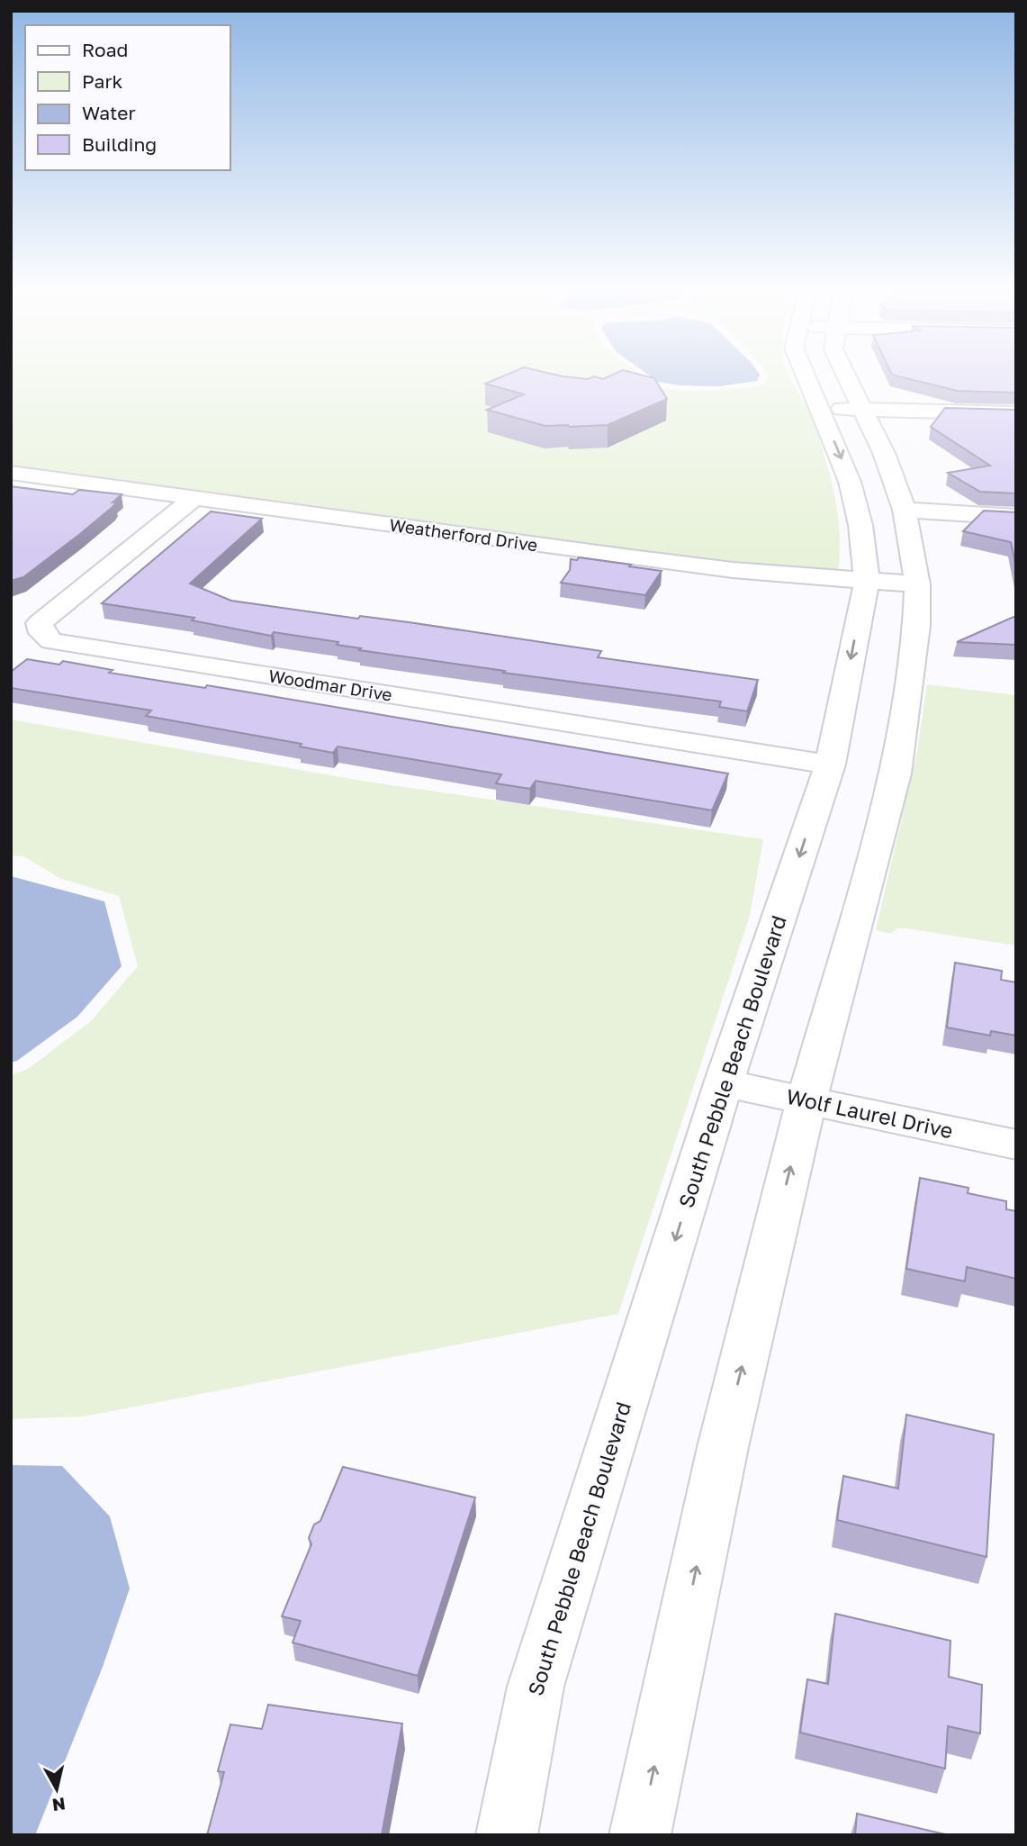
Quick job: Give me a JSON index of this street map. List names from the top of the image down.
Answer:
{
  "streets": {
    "street": [
      "Weatherford Drive",
      "Woodmar Drive",
      "South Pebble Beach Boulevard",
      "Wolf Laurel Drive"
    ]
  },
  "crossings": [
    ["Weatherford Drive", "Woodmar Drive"],
    ["Weatherford Drive", "South Pebble Beach Boulevard"],
    ["Woodmar Drive", "South Pebble Beach Boulevard"],
    ["South Pebble Beach Boulevard", "Wolf Laurel Drive"]
  ],
  "legend": [
    "Road",
    "Park",
    "Water",
    "Building"
  ],
  "north": "bottom"
}
